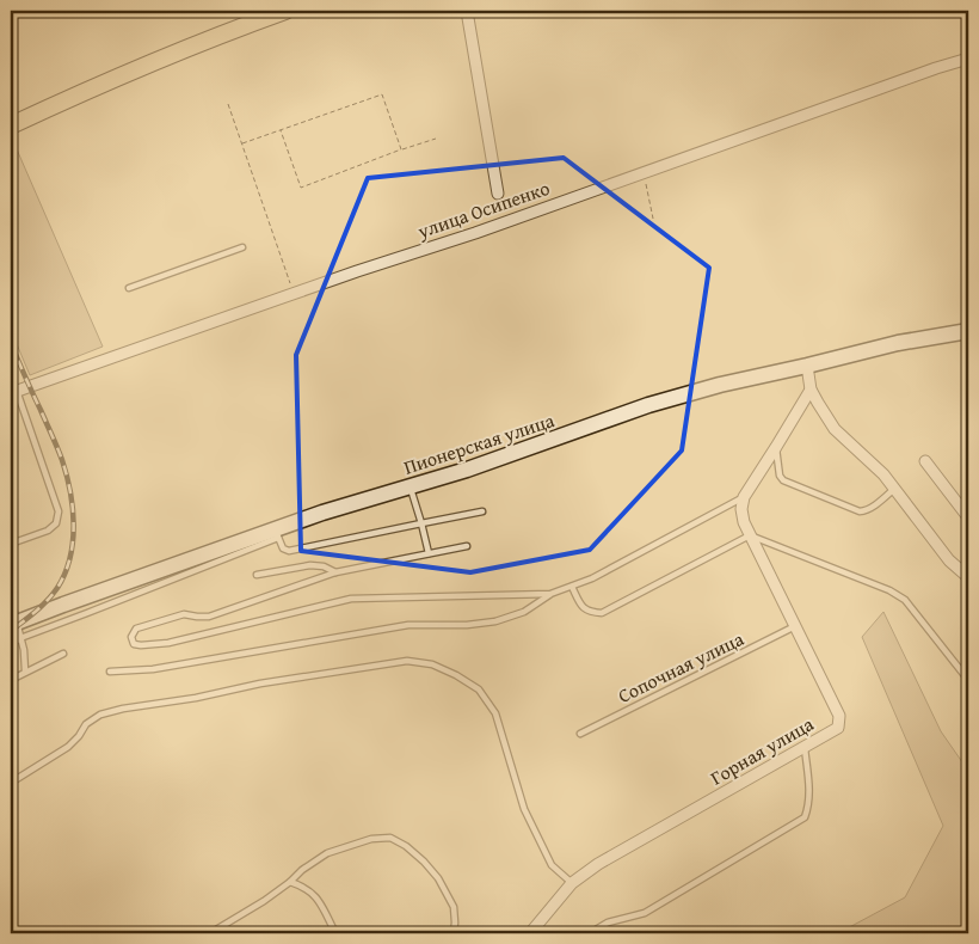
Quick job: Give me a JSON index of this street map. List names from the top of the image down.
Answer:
{
  "streets": {
    "main road": ["Пионерская улица"],
    "street": ["улица Осипенко", "Горная улица"],
    "lane": ["Сопочная улица"]
  },
  "crossings": [
    ["Сопочная улица", "Горная улица"]
  ]
}
